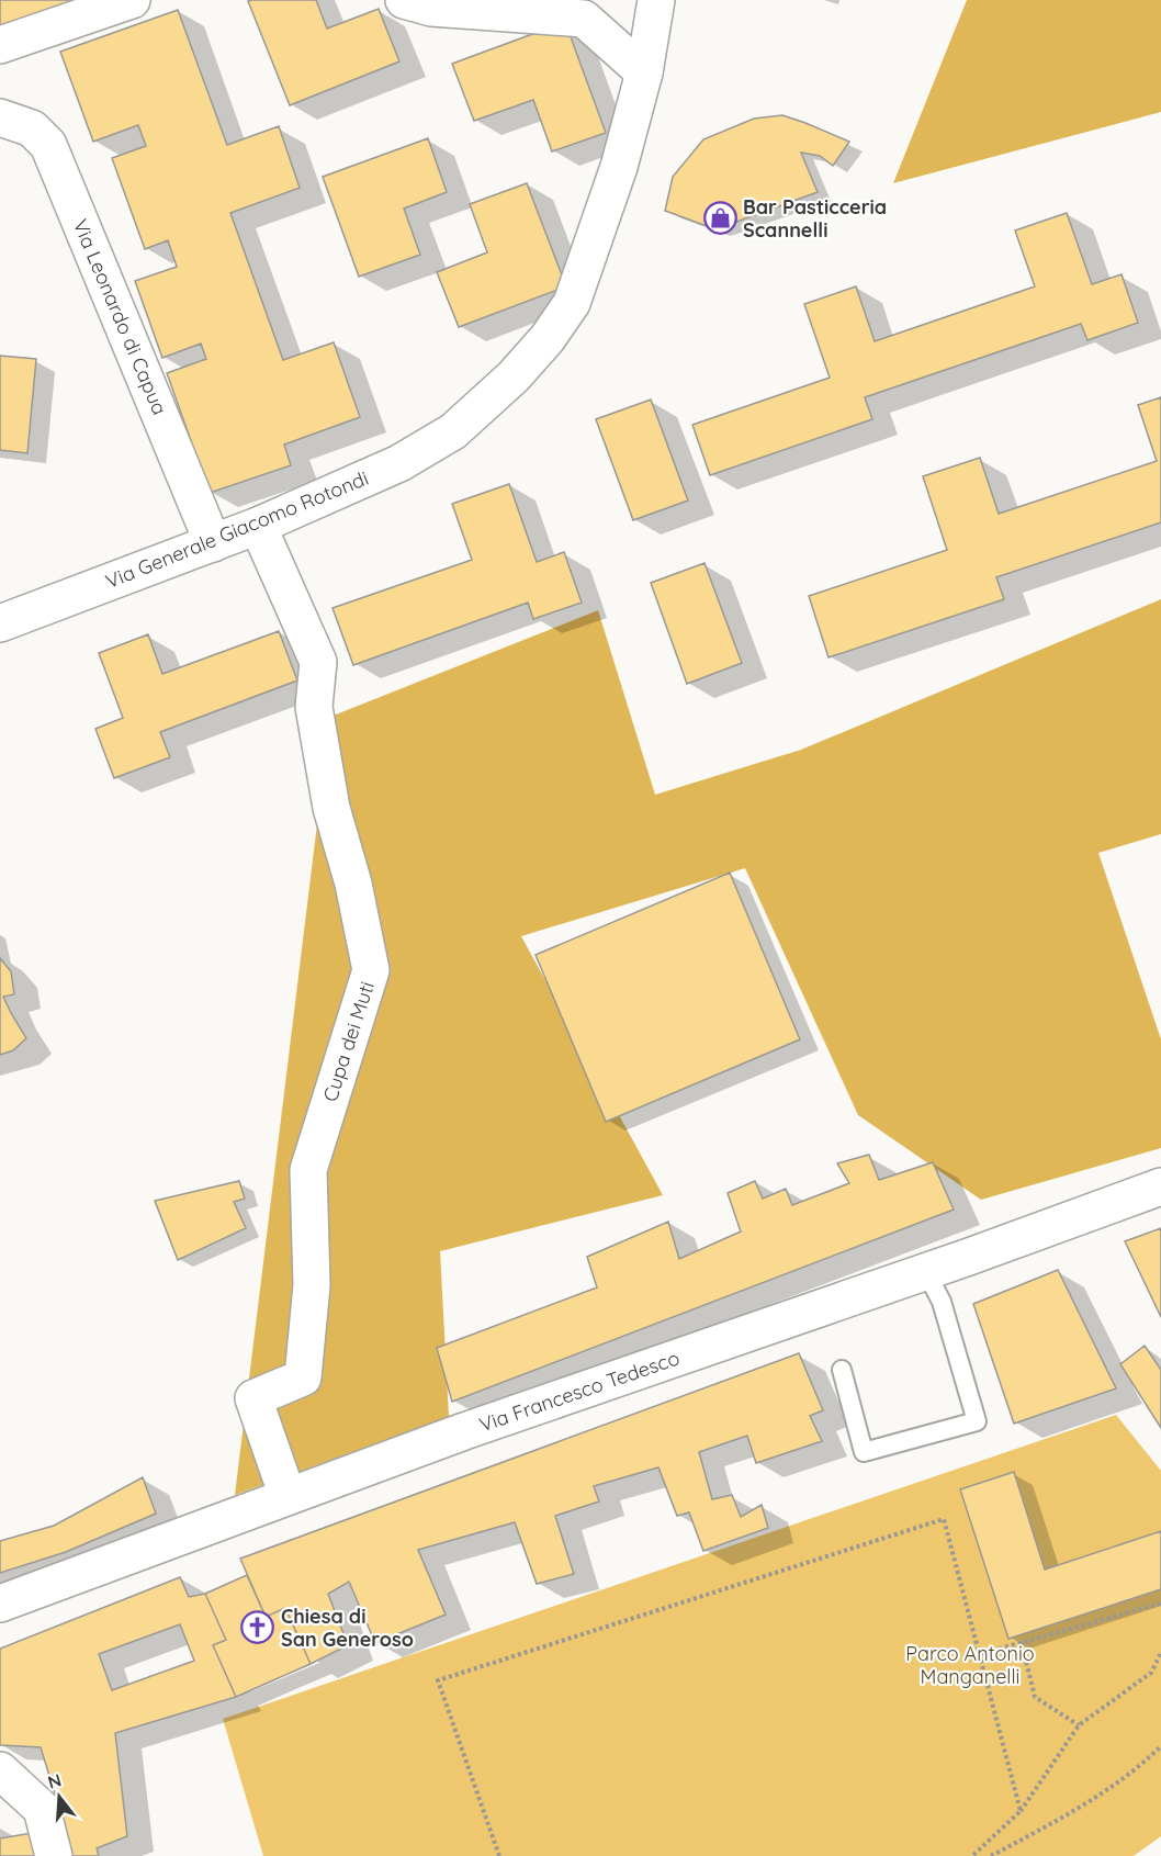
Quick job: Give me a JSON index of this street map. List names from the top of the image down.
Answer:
{
  "streets": {
    "street": [
      "Via Leonardo di Capua",
      "Via Generale Giacomo Rotondi",
      "Cupa dei Muti",
      "Via Francesco Tedesco"
    ]
  },
  "crossings": [
    ["Via Leonardo di Capua", "Via Generale Giacomo Rotondi"],
    ["Via Generale Giacomo Rotondi", "Cupa dei Muti"],
    ["Cupa dei Muti", "Via Francesco Tedesco"]
  ],
  "parks": ["Parco Antonio Manganelli"],
  "places": {
    "shop": ["Bar Pasticceria Scannelli"],
    "church": ["Chiesa di San Generoso"]
  },
  "north": "top"
}
